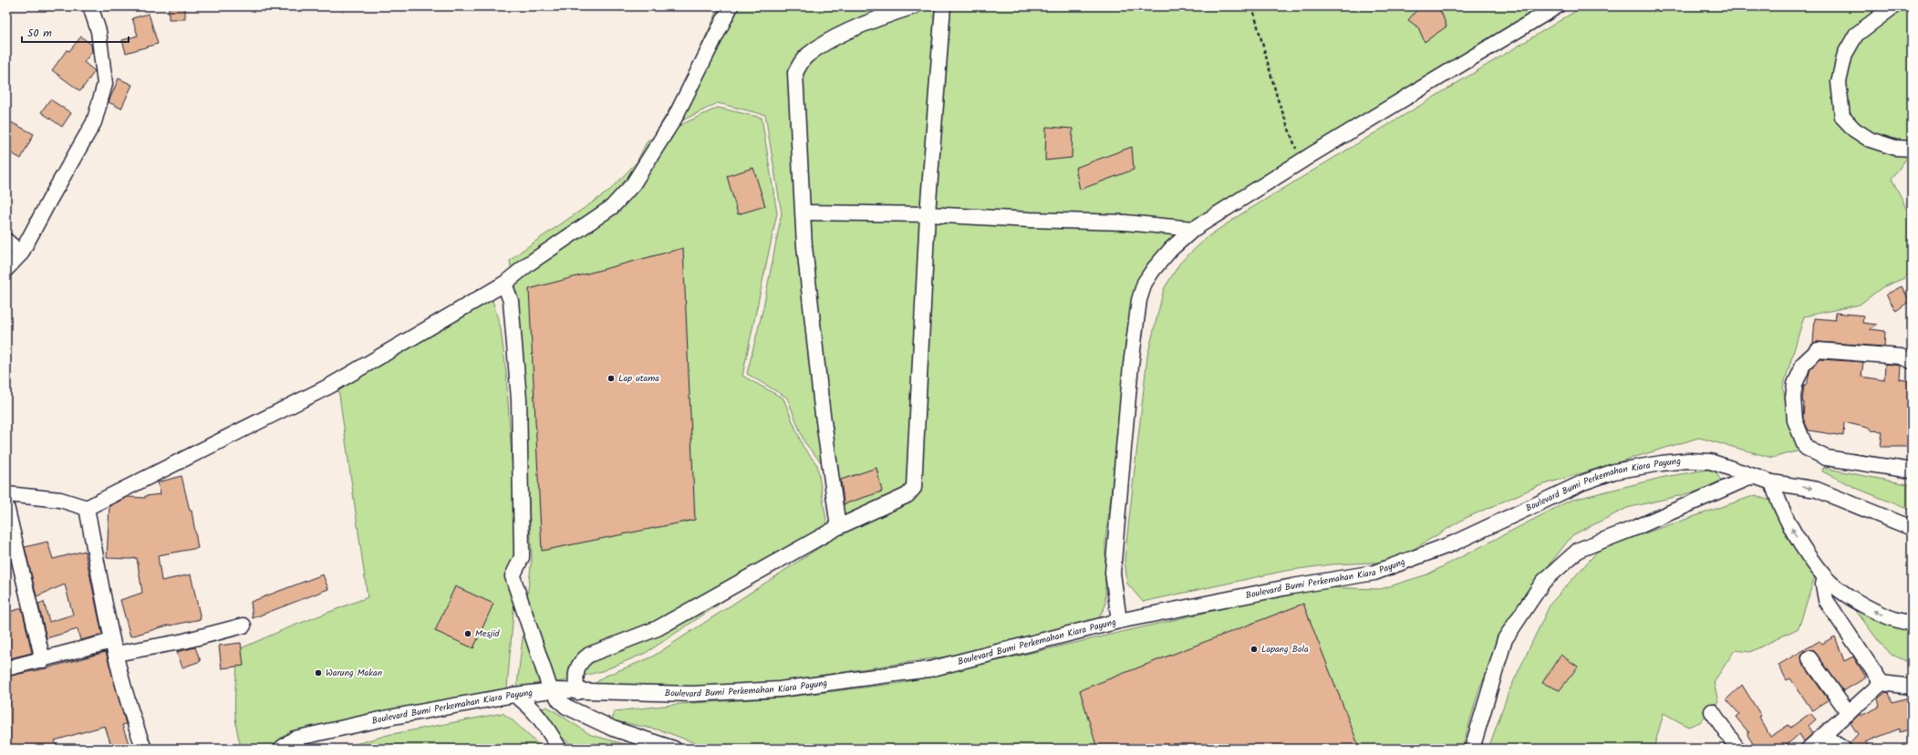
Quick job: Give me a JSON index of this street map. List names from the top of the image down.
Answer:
{
  "streets": {
    "street": ["Boulevard Bumi Perkemahan Kiara Payung"]
  },
  "places": [
    "Lap utama",
    "Mesjid",
    "Lapang Bola",
    "Warung Makan"
  ],
  "scale_bar": "50 m"
}
